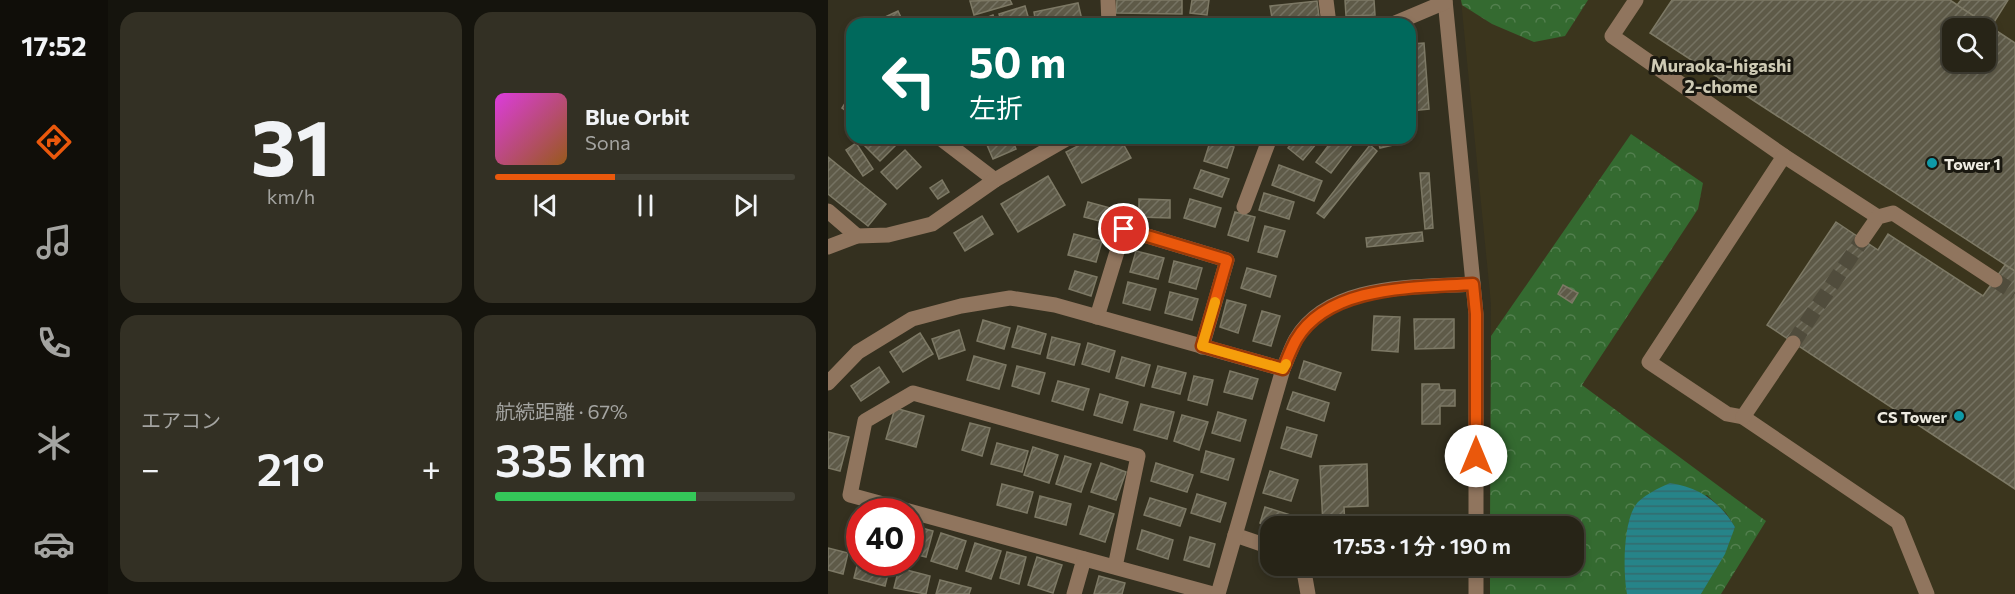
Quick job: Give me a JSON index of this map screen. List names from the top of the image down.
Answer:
{
  "districts": ["Muraoka-higashi 2-chome"],
  "places": ["Tower 1", "CS Tower"],
  "page": {
    "tabs": "17:52",
    "tile": [
      ["31", "km/h"],
      "エアコン",
      ["航続距離 · 67%", "335 km"]
    ],
    "turn": ["50 m", "左折"],
    "song": ["Blue Orbit", "Sona"],
    "heat": ["−", "21°", "+"],
    "limit": "40",
    "trip": "17:53 · 1 分 · 190 m"
  }
}
